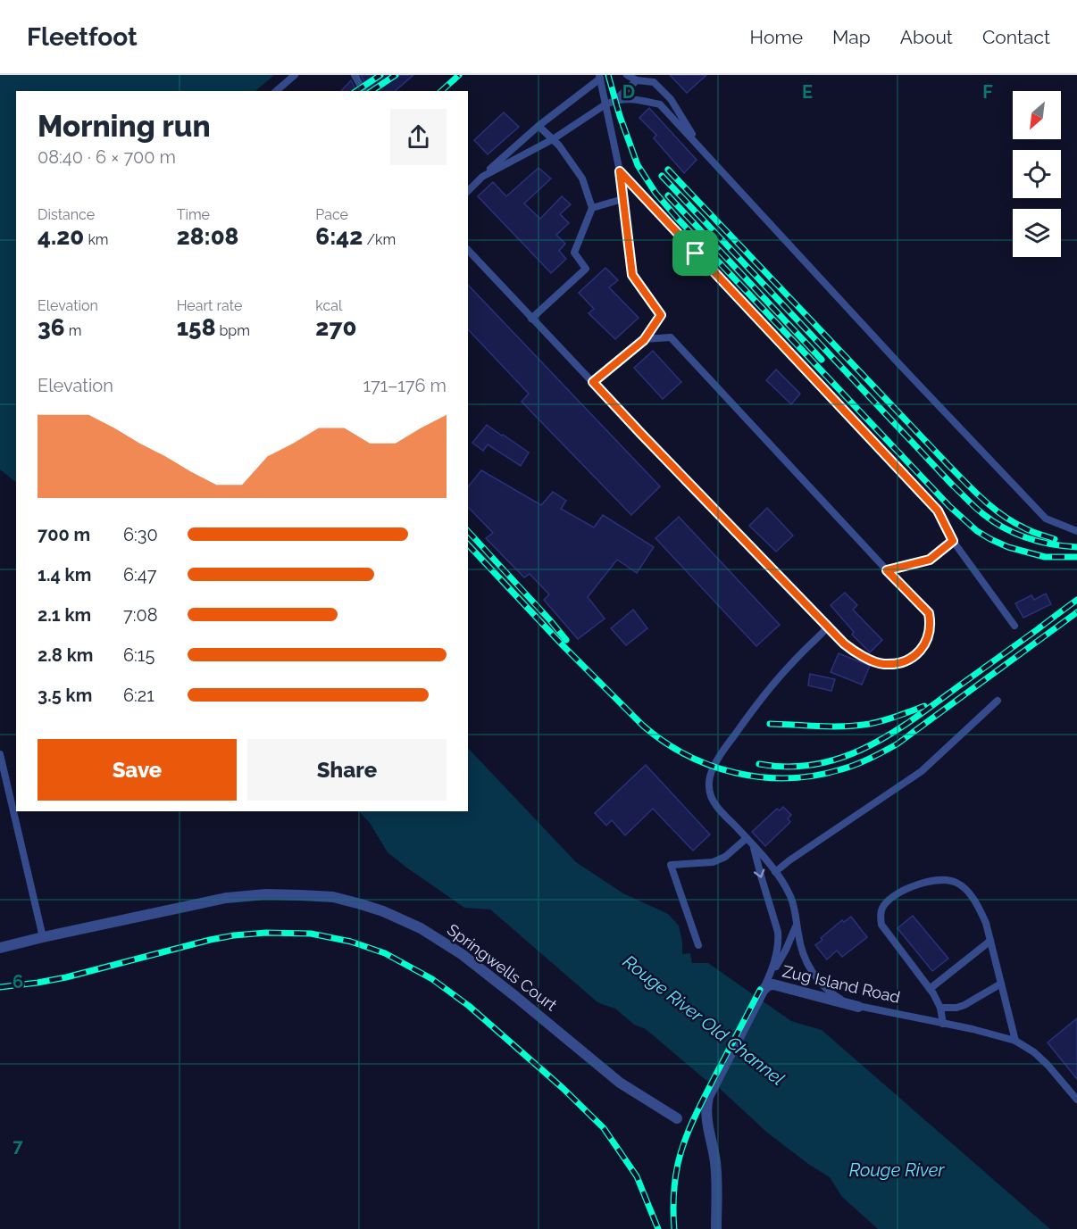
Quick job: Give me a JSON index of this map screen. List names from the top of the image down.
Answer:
{
  "streets": {
    "street": ["Springwells Court", "Zug Island Road"]
  },
  "water": ["Rouge River Old Channel", "Rouge River"],
  "north": "bottom left",
  "page": {
    "header": "Fleetfoot",
    "nav": [
      "Home",
      "Map",
      "About",
      "Contact"
    ],
    "heading": ["Morning run", "08:40 · 6 × 700 m"],
    "stats": [
      ["Distance", "4.20 km"],
      ["Time", "28:08"],
      ["Pace", "6:42 /km"],
      ["Elevation", "36 m"],
      ["Heart rate", "158 bpm"],
      ["kcal", "270"]
    ],
    "chart": ["Elevation", "171–176 m"],
    "list": [
      {
        "name": "700 m",
        "note": "6:30"
      },
      {
        "name": "1.4 km",
        "note": "6:47"
      },
      {
        "name": "2.1 km",
        "note": "7:08"
      },
      {
        "name": "2.8 km",
        "note": "6:15"
      },
      {
        "name": "3.5 km",
        "note": "6:21"
      }
    ],
    "buttons": ["Save", "Share"]
  },
  "grid": {
    "columns": ["D", "E", "F"],
    "rows": ["6", "7"]
  }
}
